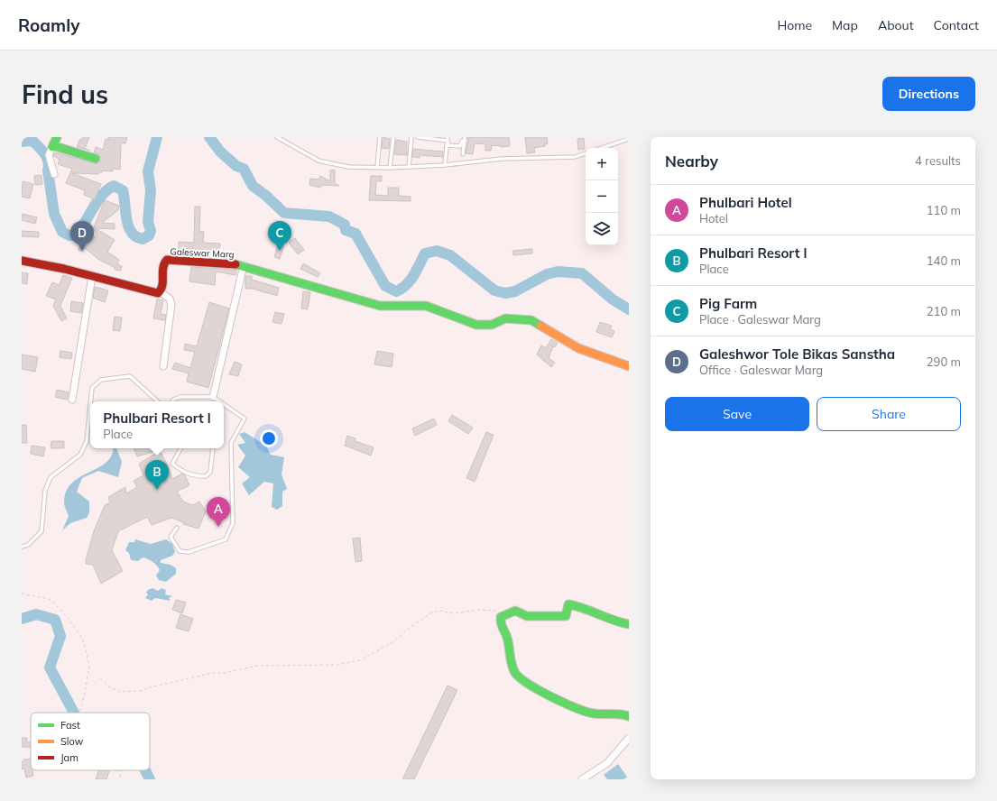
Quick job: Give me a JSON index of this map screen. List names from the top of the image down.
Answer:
{
  "streets": {
    "street": ["Galeswar Marg"]
  },
  "legend": ["Fast", "Slow", "Jam"],
  "page": {
    "header": "Roamly",
    "nav": [
      "Home",
      "Map",
      "About",
      "Contact"
    ],
    "buttons": [
      "Directions",
      ["Save", "Share"]
    ],
    "title": "Find us",
    "heading": ["Nearby", "4 results"],
    "map_buttons": ["+", "−"],
    "list": [
      {
        "mark": "A",
        "name": "Phulbari Hotel",
        "note": "Hotel",
        "value": "110 m"
      },
      {
        "mark": "B",
        "name": "Phulbari Resort l",
        "note": "Place",
        "value": "140 m"
      },
      {
        "mark": "C",
        "name": "Pig Farm",
        "note": "Place · Galeswar Marg",
        "value": "210 m"
      },
      {
        "mark": "D",
        "name": "Galeshwor Tole Bikas Sanstha",
        "note": "Office · Galeswar Marg",
        "value": "290 m"
      }
    ],
    "pins": [
      "C",
      "D",
      "B",
      "A"
    ],
    "popup": ["Phulbari Resort l", "Place"]
  }
}
